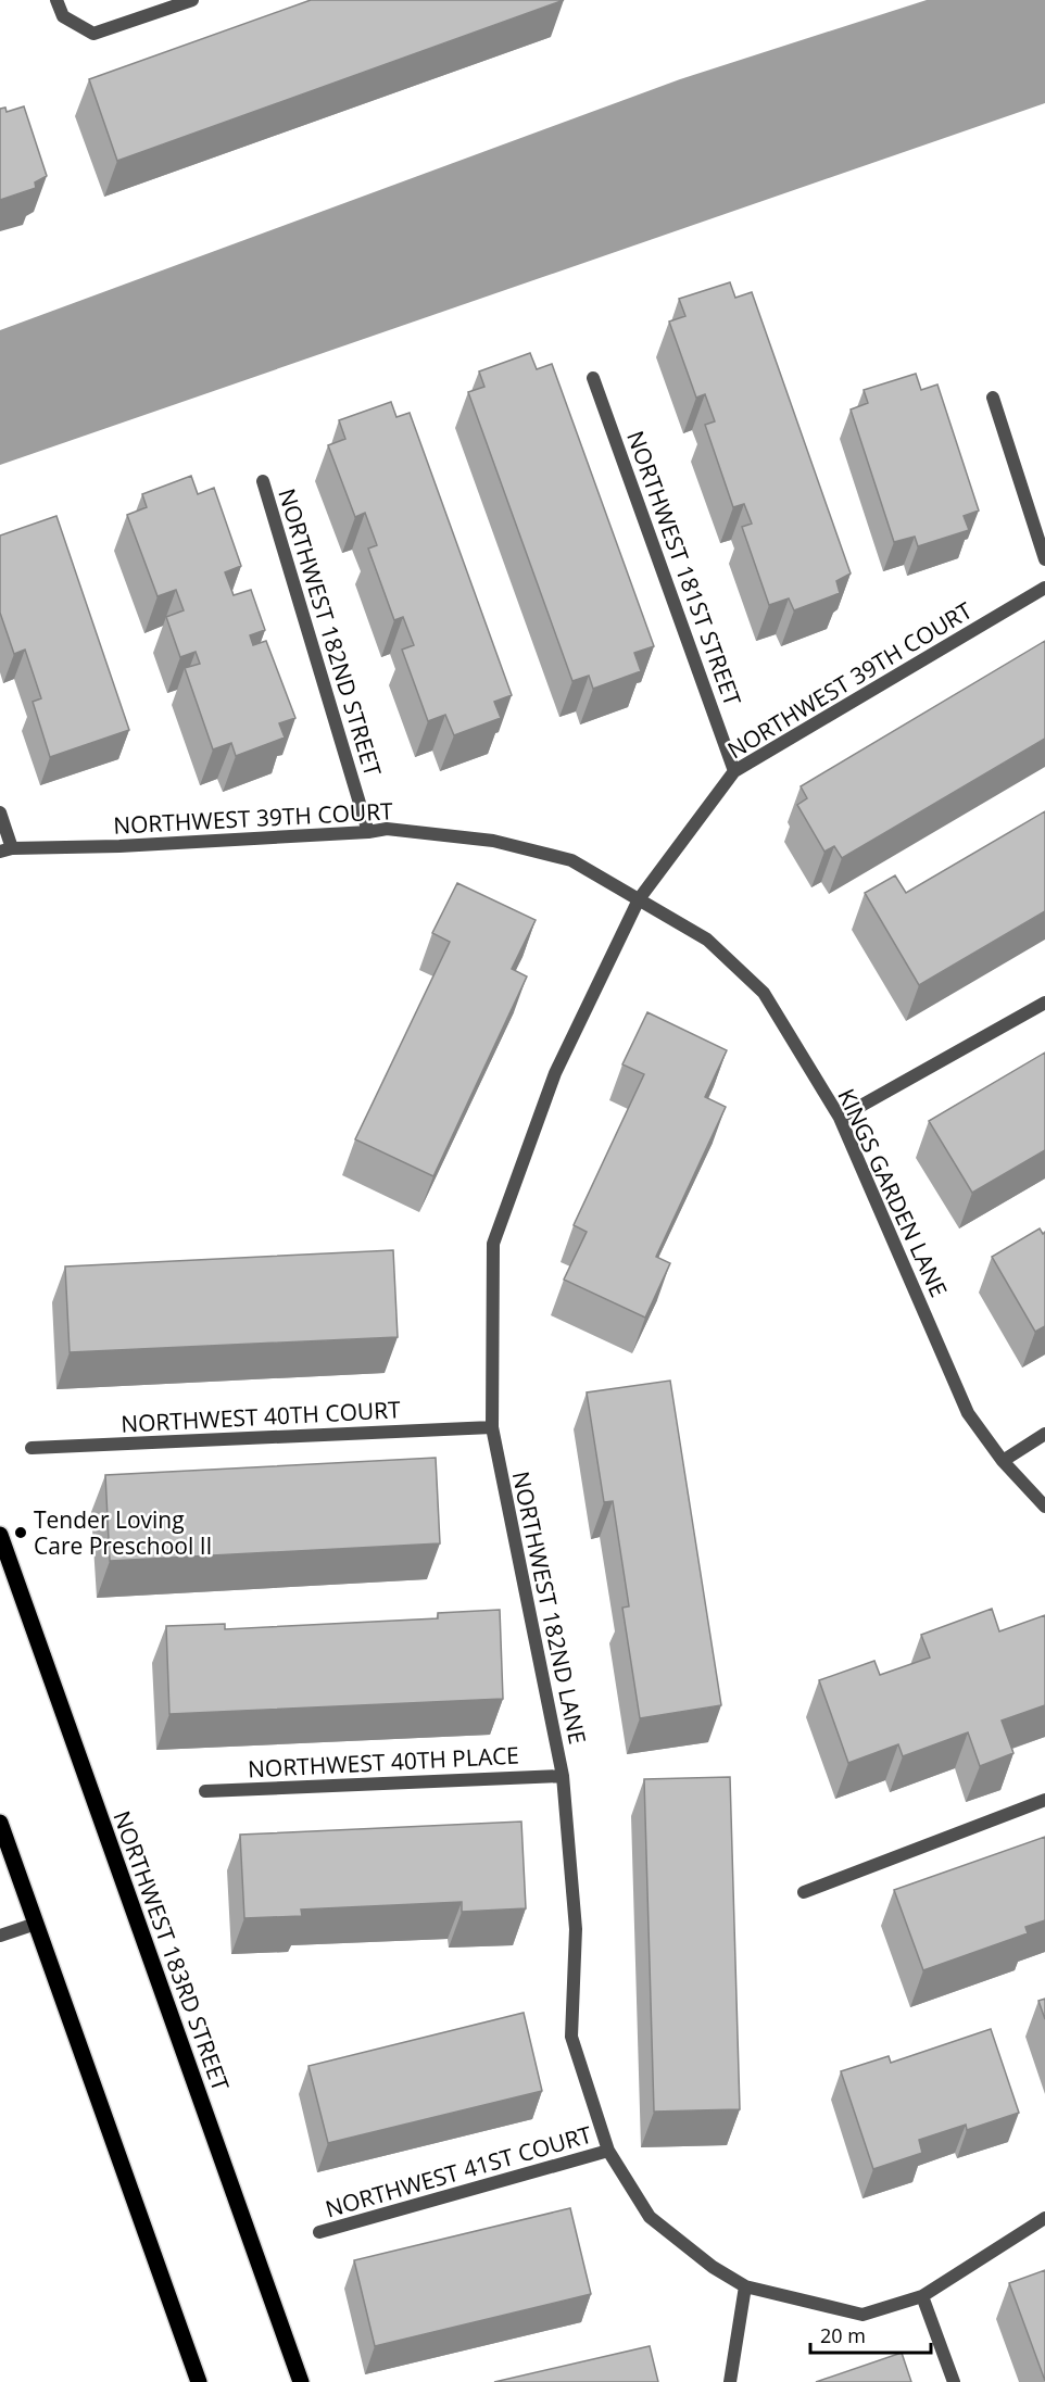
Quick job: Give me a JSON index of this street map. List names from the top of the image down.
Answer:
{
  "streets": {
    "main road": ["NORTHWEST 183RD STREET"],
    "street": [
      "NORTHWEST 181ST STREET",
      "NORTHWEST 182ND STREET",
      "NORTHWEST 39TH COURT",
      "KINGS GARDEN LANE",
      "NORTHWEST 40TH COURT",
      "NORTHWEST 182ND LANE",
      "NORTHWEST 40TH PLACE",
      "NORTHWEST 41ST COURT"
    ]
  },
  "crossings": [
    ["NORTHWEST 181ST STREET", "NORTHWEST 39TH COURT"],
    ["NORTHWEST 182ND STREET", "NORTHWEST 39TH COURT"],
    ["NORTHWEST 39TH COURT", "KINGS GARDEN LANE"],
    ["NORTHWEST 39TH COURT", "NORTHWEST 182ND LANE"],
    ["KINGS GARDEN LANE", "NORTHWEST 182ND LANE"],
    ["NORTHWEST 40TH COURT", "NORTHWEST 182ND LANE"],
    ["NORTHWEST 182ND LANE", "NORTHWEST 40TH PLACE"],
    ["NORTHWEST 182ND LANE", "NORTHWEST 41ST COURT"]
  ],
  "places": ["Tender Loving Care Preschool II"],
  "scale_bar": "20 m"
}
